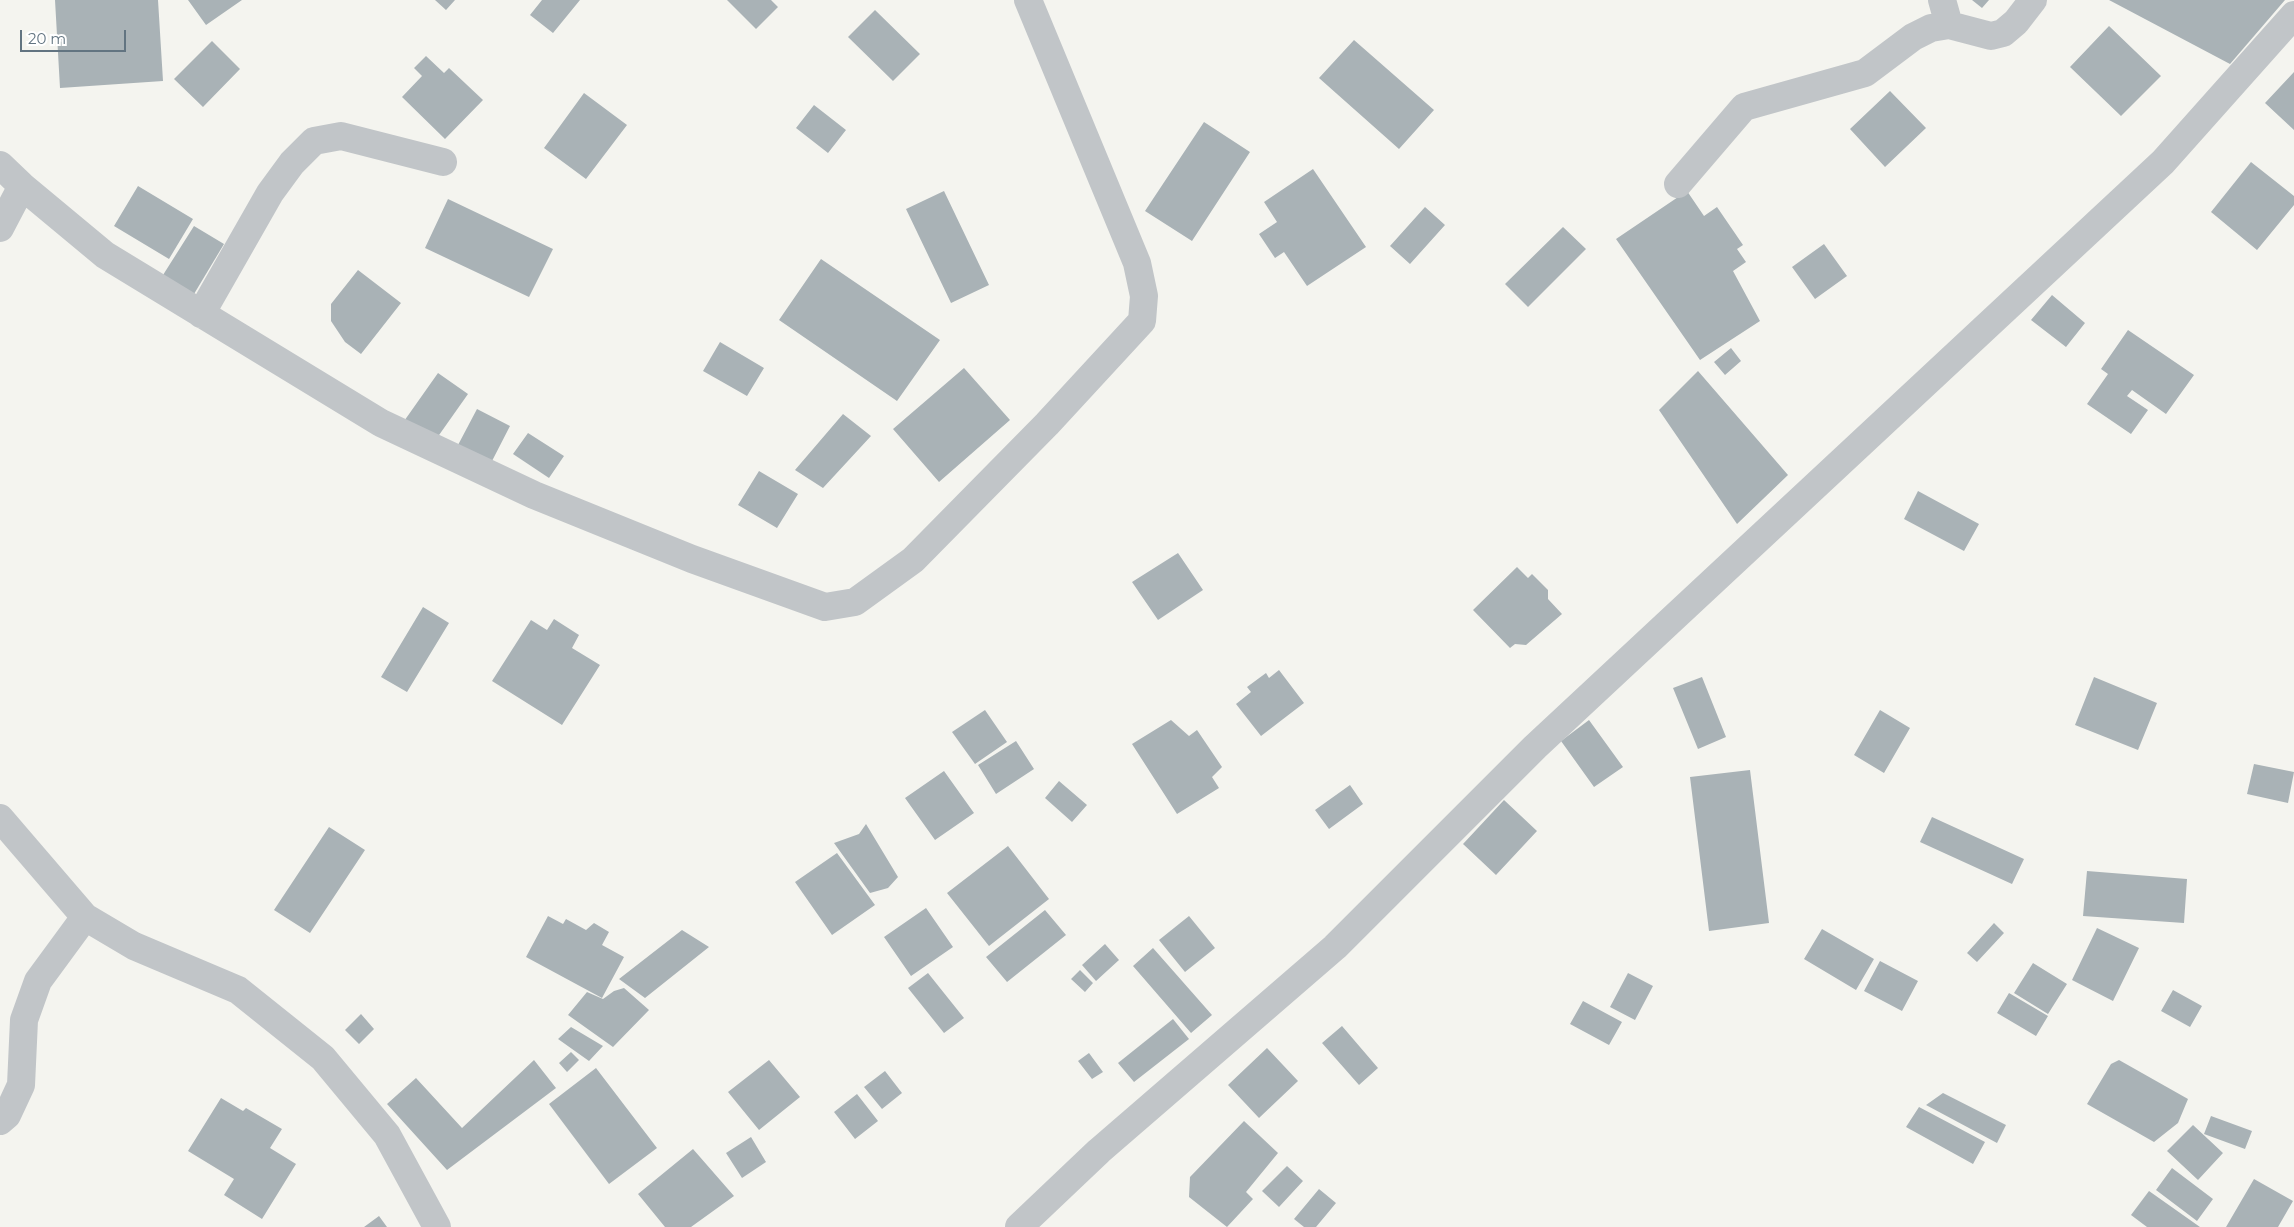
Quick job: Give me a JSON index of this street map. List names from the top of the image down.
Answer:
{
  "scale_bar": "20 m"
}
